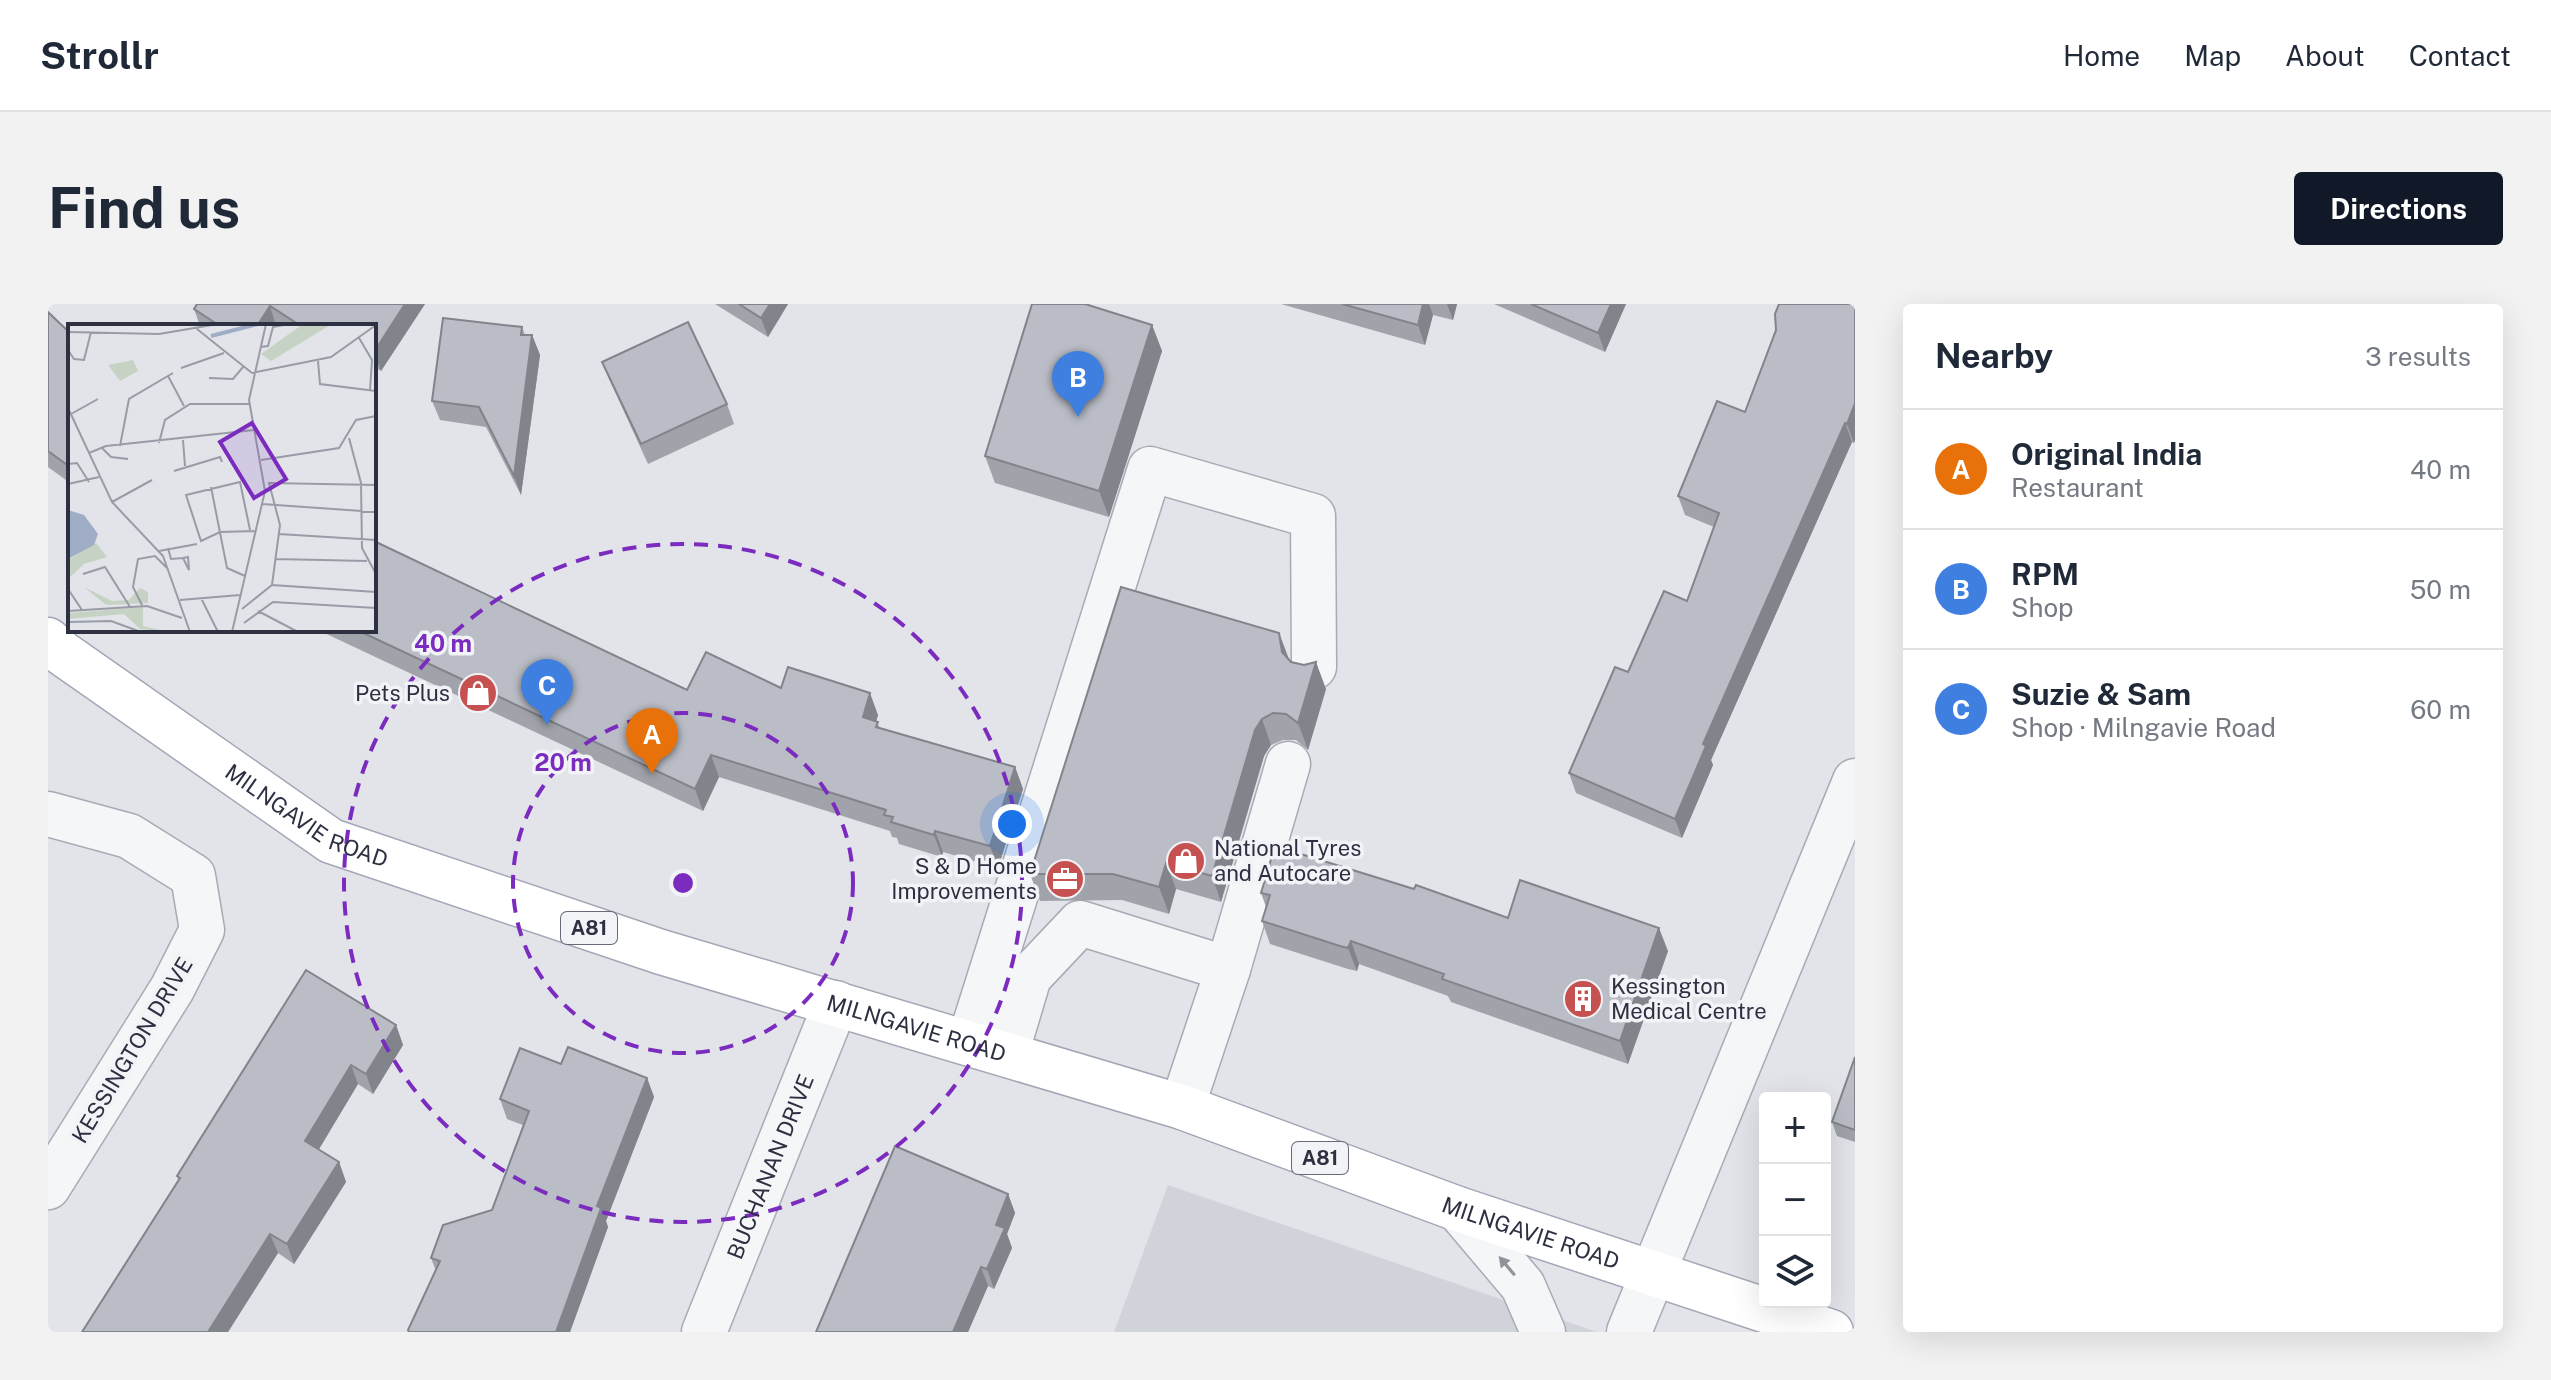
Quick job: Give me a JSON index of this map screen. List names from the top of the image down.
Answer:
{
  "streets": {
    "main road": ["MILNGAVIE ROAD", "A81"],
    "street": ["KESSINGTON DRIVE", "BUCHANAN DRIVE"]
  },
  "crossings": [
    ["MILNGAVIE ROAD", "BUCHANAN DRIVE"]
  ],
  "places": {
    "shop": ["Pets Plus", "National Tyres and Autocare"],
    "office": ["S & D Home Improvements"],
    "building": ["Kessington Medical Centre"]
  },
  "page": {
    "header": "Strollr",
    "nav": [
      "Home",
      "Map",
      "About",
      "Contact"
    ],
    "buttons": "Directions",
    "title": "Find us",
    "heading": ["Nearby", "3 results"],
    "pins": ["B", "C", "A"],
    "list": [
      {
        "mark": "A",
        "name": "Original India",
        "note": "Restaurant",
        "value": "40 m"
      },
      {
        "mark": "B",
        "name": "RPM",
        "note": "Shop",
        "value": "50 m"
      },
      {
        "mark": "C",
        "name": "Suzie & Sam",
        "note": "Shop · Milngavie Road",
        "value": "60 m"
      }
    ],
    "map_buttons": ["+", "−"]
  },
  "rings": ["40 m", "20 m"]
}
